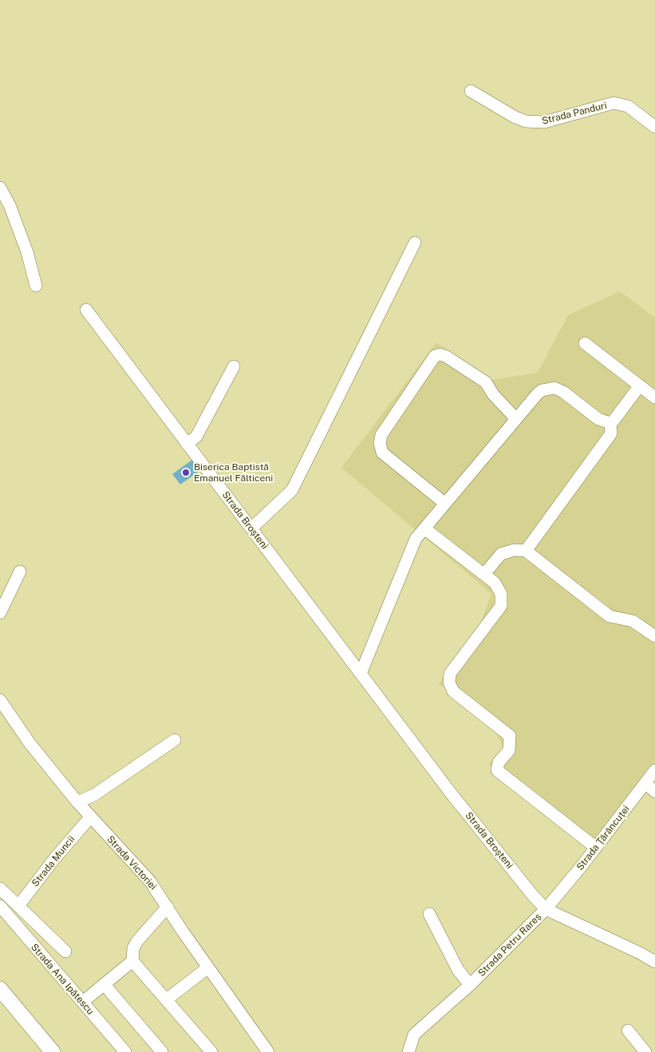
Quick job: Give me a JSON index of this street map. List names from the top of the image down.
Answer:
{
  "streets": {
    "street": [
      "Strada Panduri",
      "Strada Broșteni",
      "Strada Țărăncuței",
      "Strada Muncii",
      "Strada Victoriei",
      "Strada Petru Rareș",
      "Strada Ana Ipătescu"
    ]
  },
  "crossings": [
    ["Strada Broșteni", "Strada Țărăncuței"],
    ["Strada Broșteni", "Strada Petru Rareș"],
    ["Strada Țărăncuței", "Strada Petru Rareș"],
    ["Strada Muncii", "Strada Victoriei"],
    ["Strada Muncii", "Strada Ana Ipătescu"]
  ],
  "places": ["Biserica Baptistă Emanuel Fălticeni"]
}
